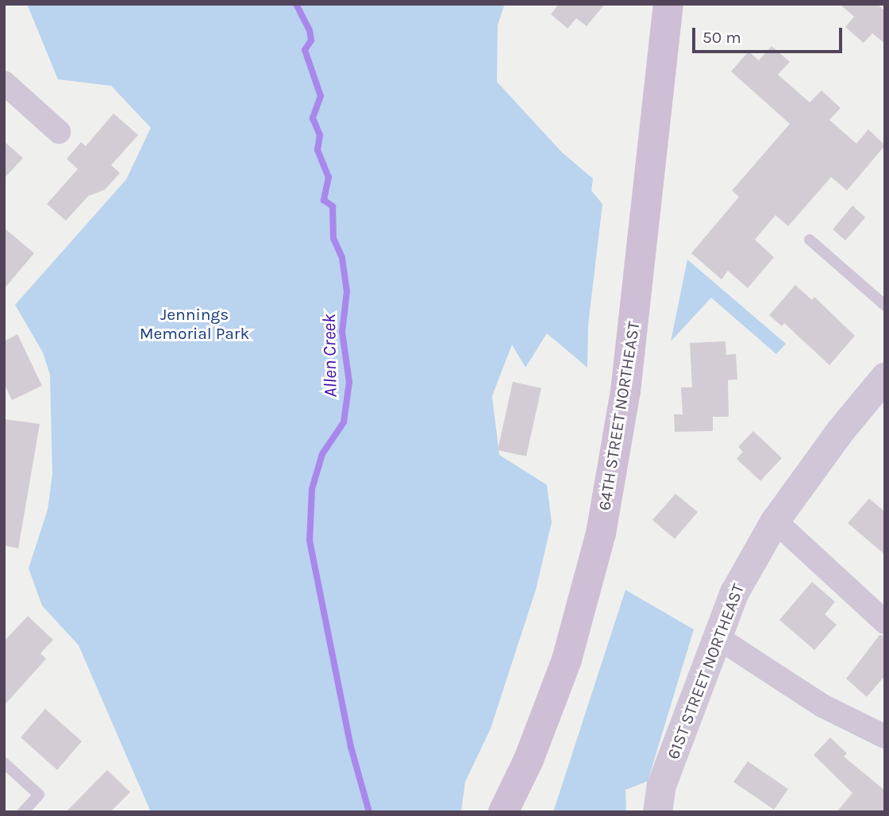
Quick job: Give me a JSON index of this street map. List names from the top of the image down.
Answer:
{
  "streets": {
    "main road": ["64TH STREET NORTHEAST"],
    "street": ["61ST STREET NORTHEAST"]
  },
  "water": ["Allen Creek"],
  "parks": ["Jennings Memorial Park"],
  "scale_bar": "50 m"
}
